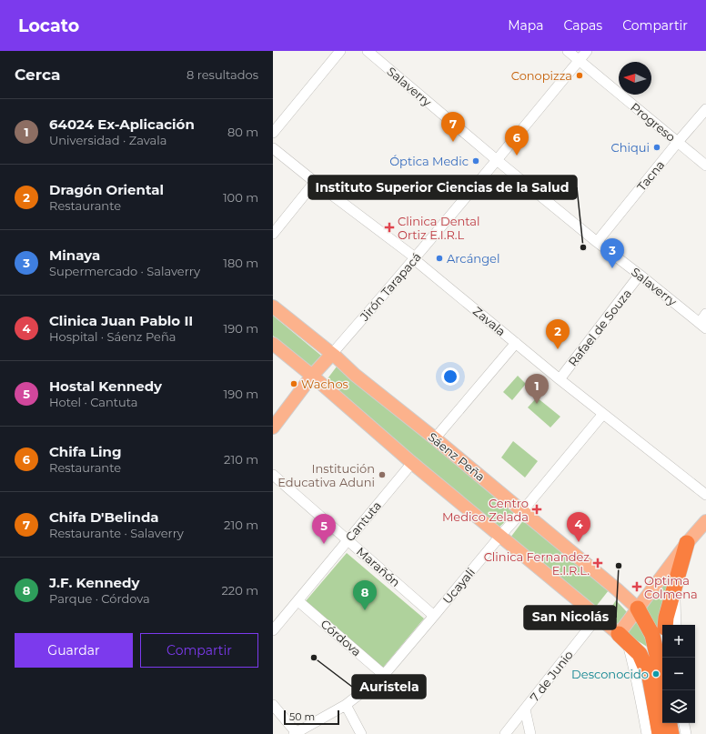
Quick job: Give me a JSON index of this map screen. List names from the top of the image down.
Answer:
{
  "streets": {
    "highway": ["Sáenz Peña"],
    "street": [
      "Salaverry",
      "Progreso",
      "Tacna",
      "Jirón Tarapacá",
      "Zavala",
      "Rafael de Souza",
      "Cantuta",
      "Marañón",
      "Ucayali",
      "Córdova",
      "7 de Junio"
    ]
  },
  "crossings": [
    ["Salaverry", "Tacna"],
    ["Salaverry", "Jirón Tarapacá"],
    ["Salaverry", "Rafael de Souza"],
    ["Progreso", "Tacna"],
    ["Progreso", "Jirón Tarapacá"],
    ["Jirón Tarapacá", "Zavala"],
    ["Jirón Tarapacá", "Sáenz Peña"],
    ["Zavala", "Rafael de Souza"],
    ["Zavala", "Ucayali"],
    ["Sáenz Peña", "Ucayali"],
    ["Cantuta", "Marañón"],
    ["Cantuta", "Córdova"],
    ["Marañón", "Ucayali"],
    ["Ucayali", "Córdova"]
  ],
  "places": {
    "other": [
      "Conopizza",
      "Chiqui",
      "Óptica Medic",
      "Instituto Superior Ciencias de la Salud",
      "Arcángel",
      "Wachos",
      "Institución Educativa Aduni",
      "San Nicolás",
      "Auristela",
      "Desconocido"
    ],
    "health": [
      "Clinica Dental Ortiz E.I.R.L",
      "Centro Medico Zelada",
      "Clinica Fernandez E.I.R.L.",
      "Optima Colmena"
    ]
  },
  "scale_bar": "50 m",
  "north": "left",
  "page": {
    "header": "Locato",
    "nav": ["Mapa", "Capas", "Compartir"],
    "heading": ["Cerca", "8 resultados"],
    "list": [
      {
        "mark": "1",
        "name": "64024 Ex-Aplicación",
        "note": "Universidad · Zavala",
        "value": "80 m"
      },
      {
        "mark": "2",
        "name": "Dragón Oriental",
        "note": "Restaurante",
        "value": "100 m"
      },
      {
        "mark": "3",
        "name": "Minaya",
        "note": "Supermercado · Salaverry",
        "value": "180 m"
      },
      {
        "mark": "4",
        "name": "Clinica Juan Pablo II",
        "note": "Hospital · Sáenz Peña",
        "value": "190 m"
      },
      {
        "mark": "5",
        "name": "Hostal Kennedy",
        "note": "Hotel · Cantuta",
        "value": "190 m"
      },
      {
        "mark": "6",
        "name": "Chifa Ling",
        "note": "Restaurante",
        "value": "210 m"
      },
      {
        "mark": "7",
        "name": "Chifa D'Belinda",
        "note": "Restaurante · Salaverry",
        "value": "210 m"
      },
      {
        "mark": "8",
        "name": "J.F. Kennedy",
        "note": "Parque · Córdova",
        "value": "220 m"
      }
    ],
    "pins": [
      "7",
      "6",
      "3",
      "2",
      "1",
      "4",
      "5",
      "8"
    ],
    "buttons": ["Guardar", "Compartir"],
    "map_buttons": ["+", "−"],
    "scale": "50 m"
  }
}
